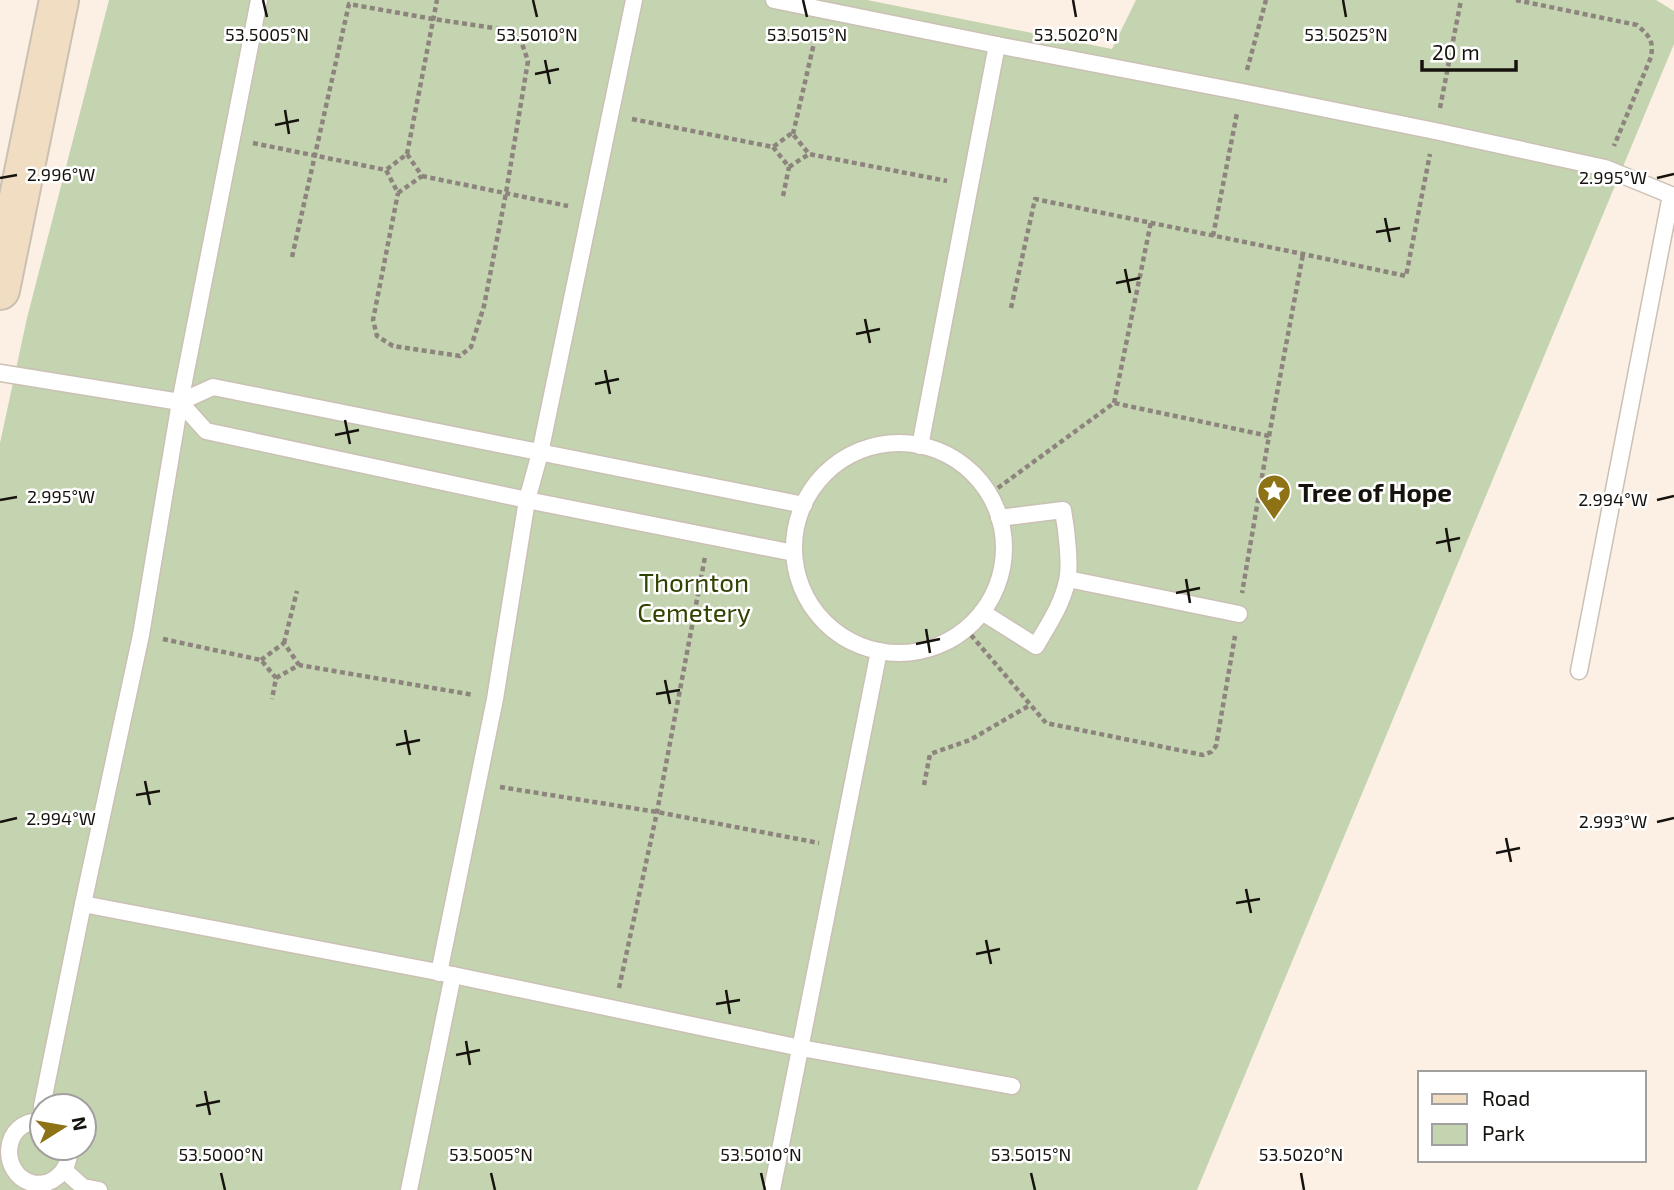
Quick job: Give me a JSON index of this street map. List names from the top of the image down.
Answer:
{
  "parks": ["Thornton Cemetery"],
  "places": {
    "place": ["Tree of Hope"]
  },
  "legend": ["Road", "Park"],
  "scale_bar": "20 m",
  "north": "right",
  "coordinates": [
    "53.5005°N",
    "53.5010°N",
    "53.5015°N",
    "53.5020°N",
    "53.5025°N",
    "2.996°W",
    "2.995°W",
    "2.994°W",
    "2.993°W",
    "53.5000°N"
  ]
}
